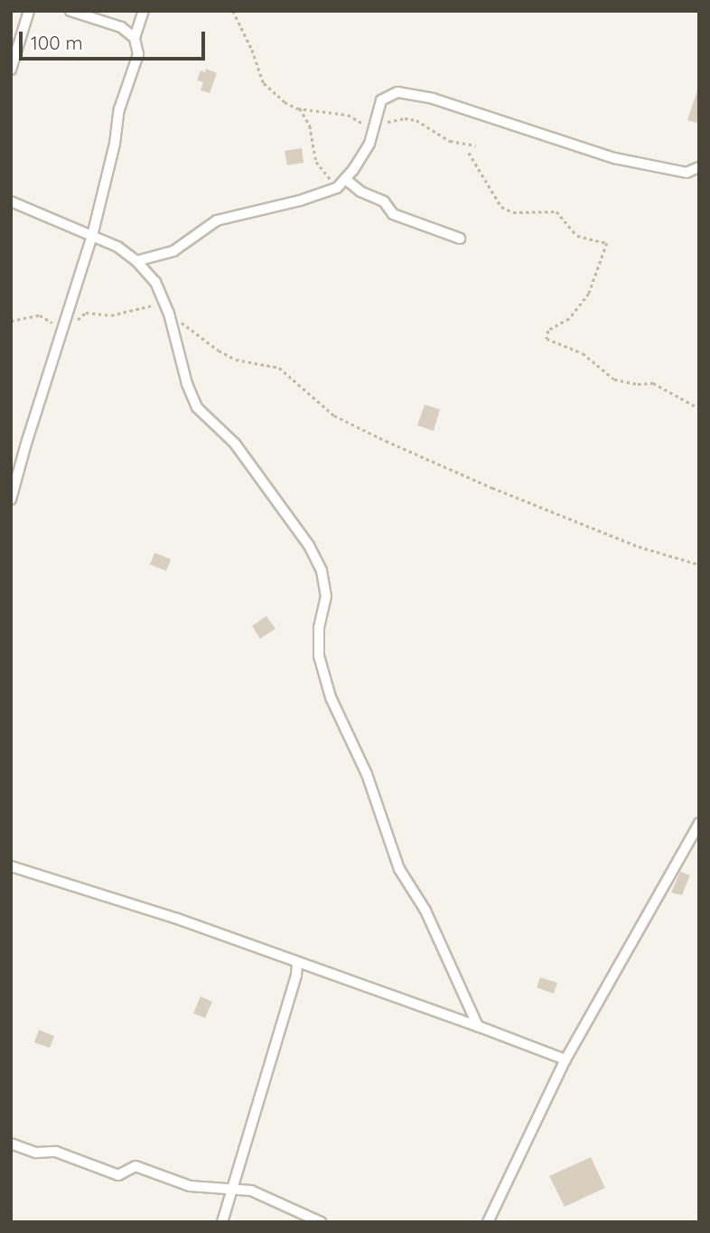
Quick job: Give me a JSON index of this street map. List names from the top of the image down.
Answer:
{
  "scale_bar": "100 m"
}
